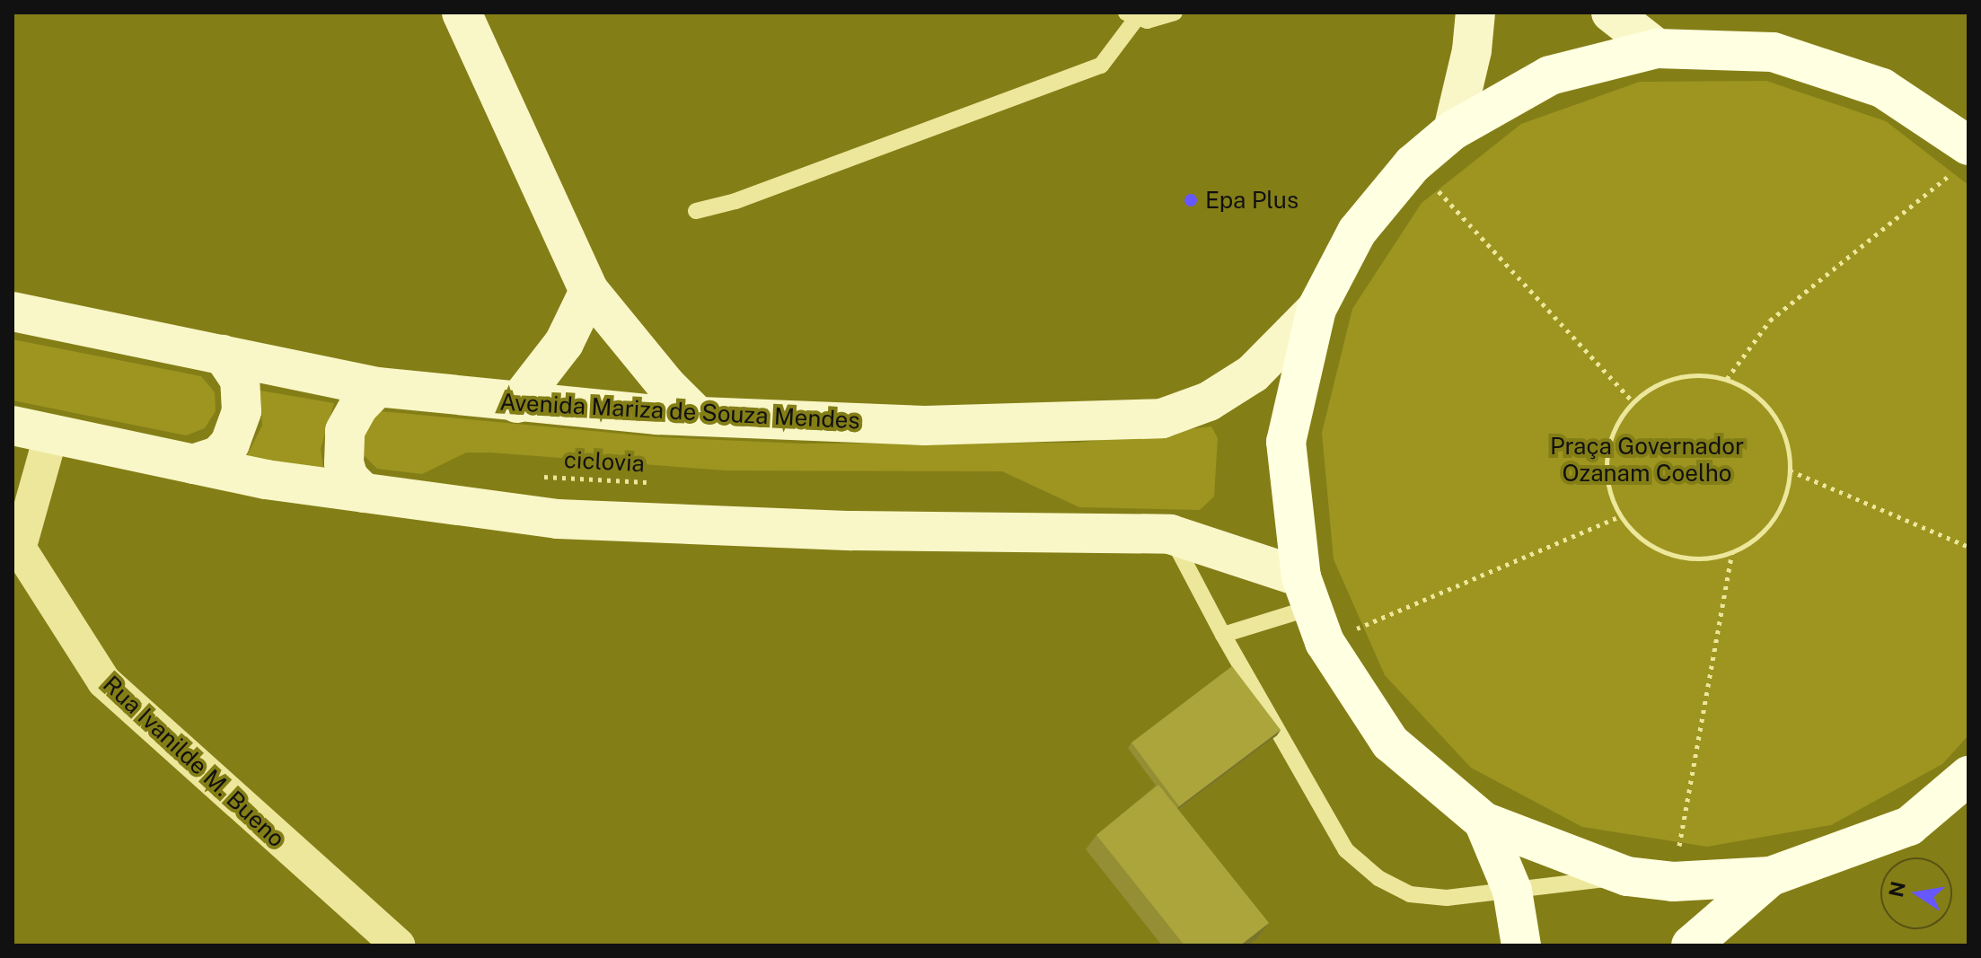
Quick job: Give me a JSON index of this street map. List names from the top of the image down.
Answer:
{
  "streets": {
    "main road": ["Avenida Mariza de Souza Mendes"],
    "street": ["Rua Ivanilde M. Bueno"],
    "path": ["ciclovia"]
  },
  "parks": ["Praça Governador Ozanam Coelho"],
  "places": ["Epa Plus"],
  "north": "left"
}
